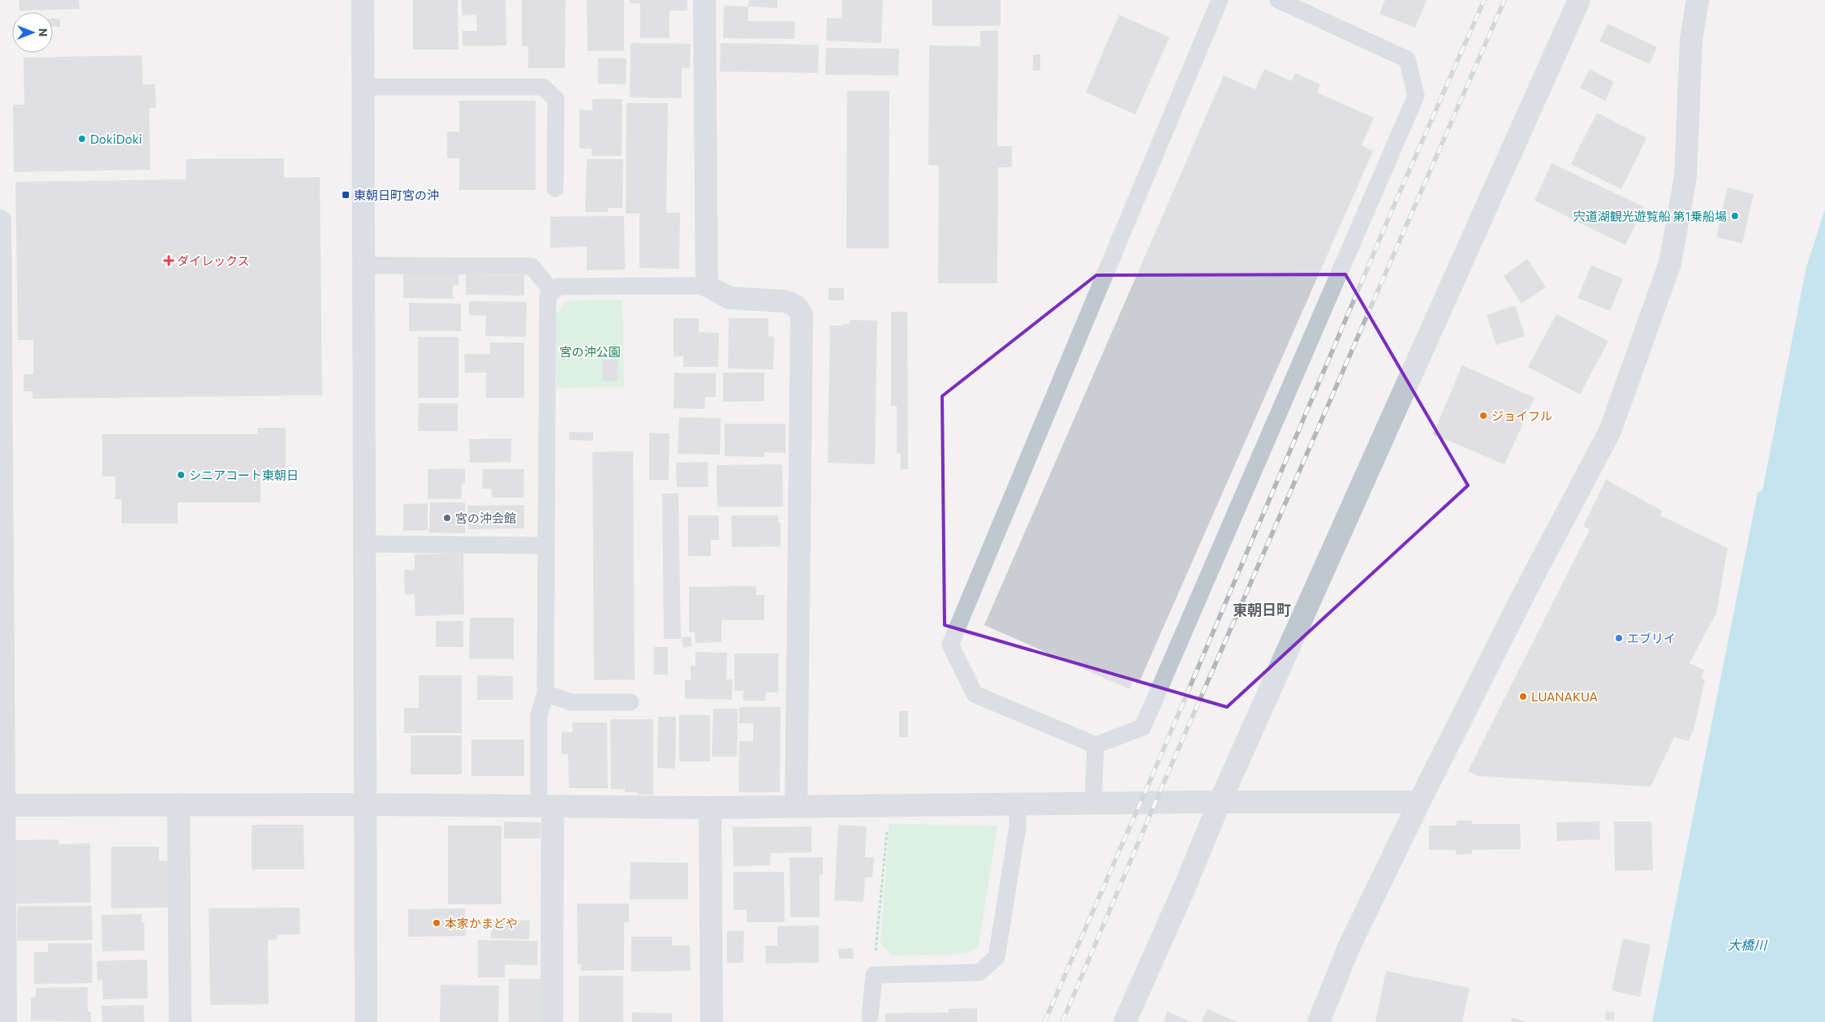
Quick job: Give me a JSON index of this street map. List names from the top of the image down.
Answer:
{
  "districts": ["東朝日町"],
  "water": ["大橋川"],
  "parks": ["宮の沖公園"],
  "places": {
    "other": [
      "DokiDoki",
      "宍道湖観光遊覧船 第1乗船場",
      "ジョイフル",
      "シニアコート東朝日",
      "宮の沖会館",
      "エブリイ",
      "LUANAKUA",
      "本家かまどや"
    ],
    "transit": ["東朝日町宮の沖"],
    "health": ["ダイレックス"]
  },
  "north": "right"
}
